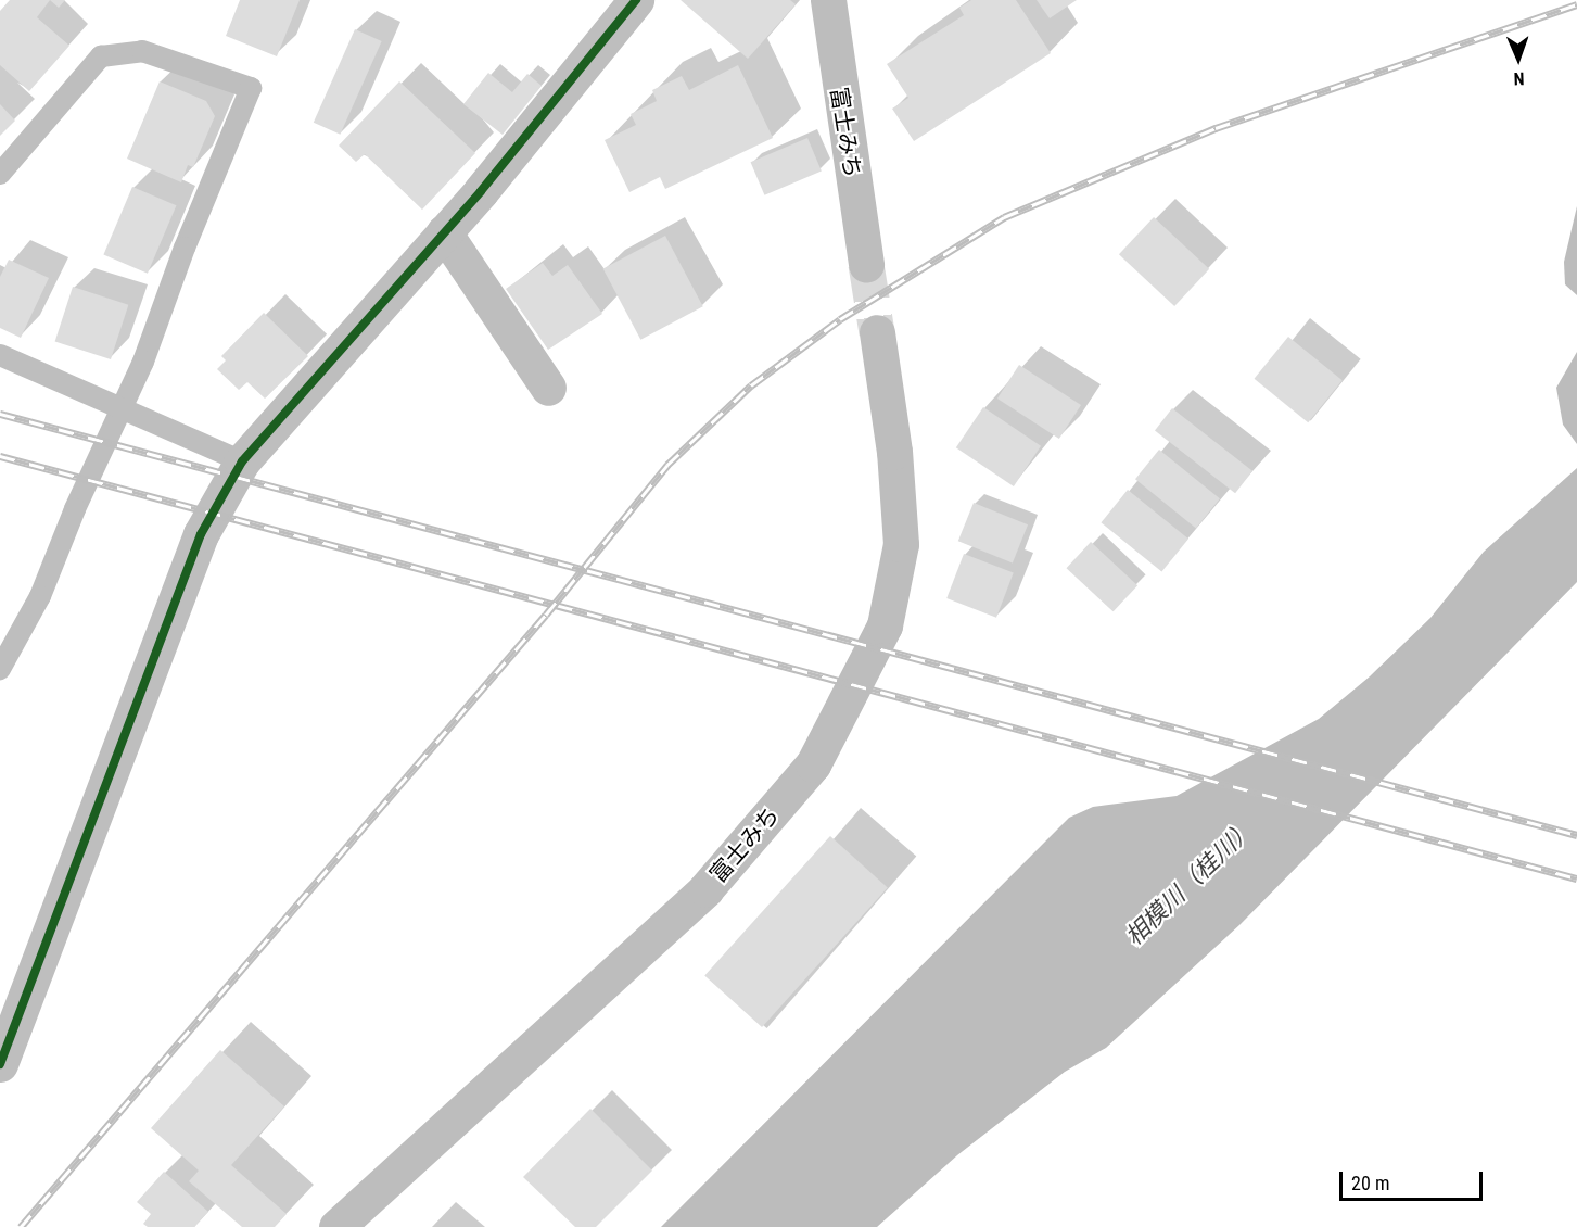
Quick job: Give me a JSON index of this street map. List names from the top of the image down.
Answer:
{
  "streets": {
    "highway": ["富士みち"]
  },
  "water": ["相模川（桂川）"],
  "scale_bar": "20 m",
  "north": "bottom"
}
